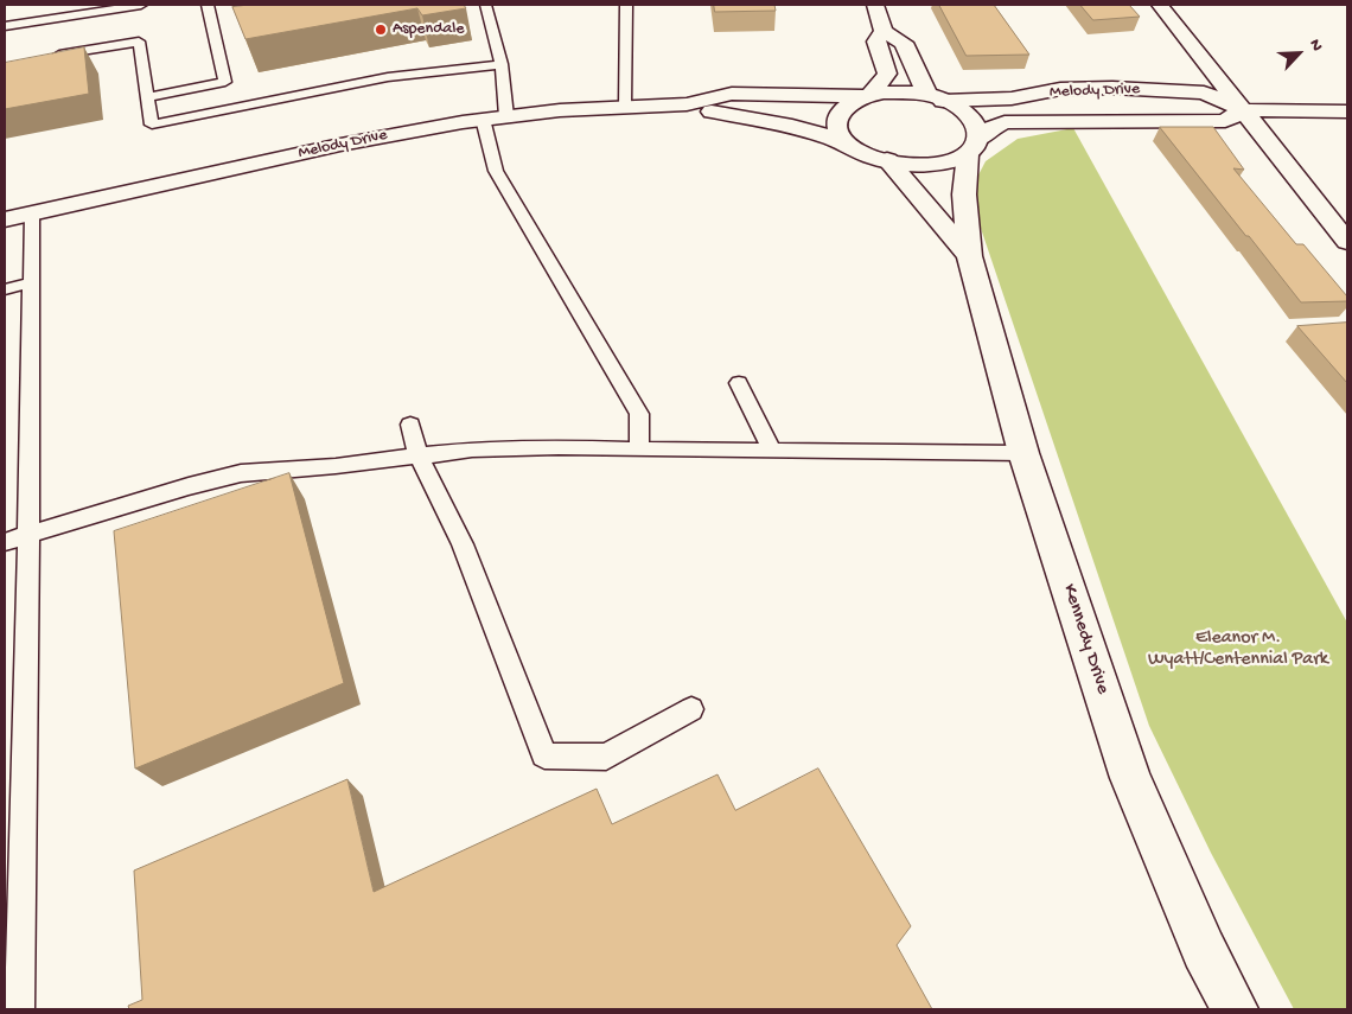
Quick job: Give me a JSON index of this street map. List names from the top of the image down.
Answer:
{
  "streets": {
    "street": ["Melody Drive", "Kennedy Drive"]
  },
  "crossings": [
    ["Melody Drive", "Kennedy Drive"]
  ],
  "parks": ["Eleanor M. Wyatt/Centennial Park"],
  "places": ["Aspendale"],
  "north": "top right"
}
